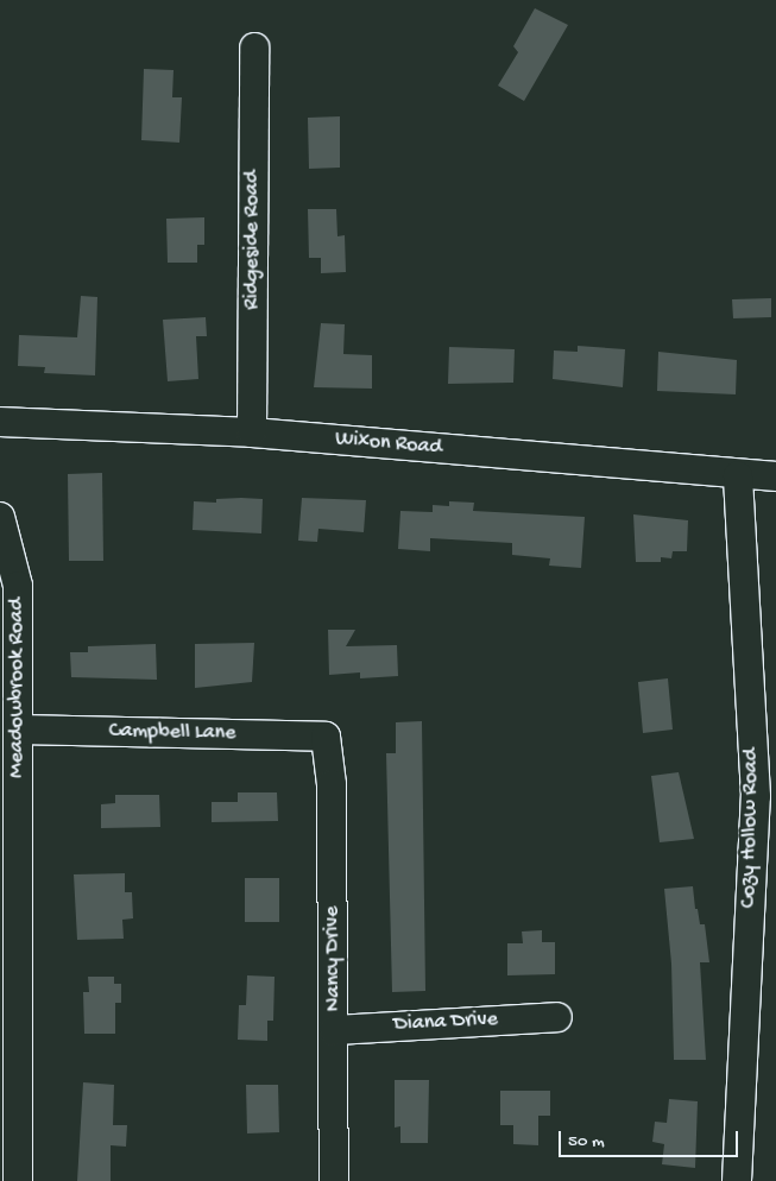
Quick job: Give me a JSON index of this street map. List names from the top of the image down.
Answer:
{
  "streets": {
    "street": [
      "Ridgeside Road",
      "Wixon Road",
      "Meadowbrook Road",
      "Campbell Lane",
      "Cozy Hollow Road",
      "Nancy Drive",
      "Diana Drive"
    ]
  },
  "crossings": [
    ["Ridgeside Road", "Wixon Road"],
    ["Wixon Road", "Cozy Hollow Road"],
    ["Meadowbrook Road", "Campbell Lane"],
    ["Campbell Lane", "Nancy Drive"],
    ["Nancy Drive", "Diana Drive"]
  ],
  "scale_bar": "50 m"
}
